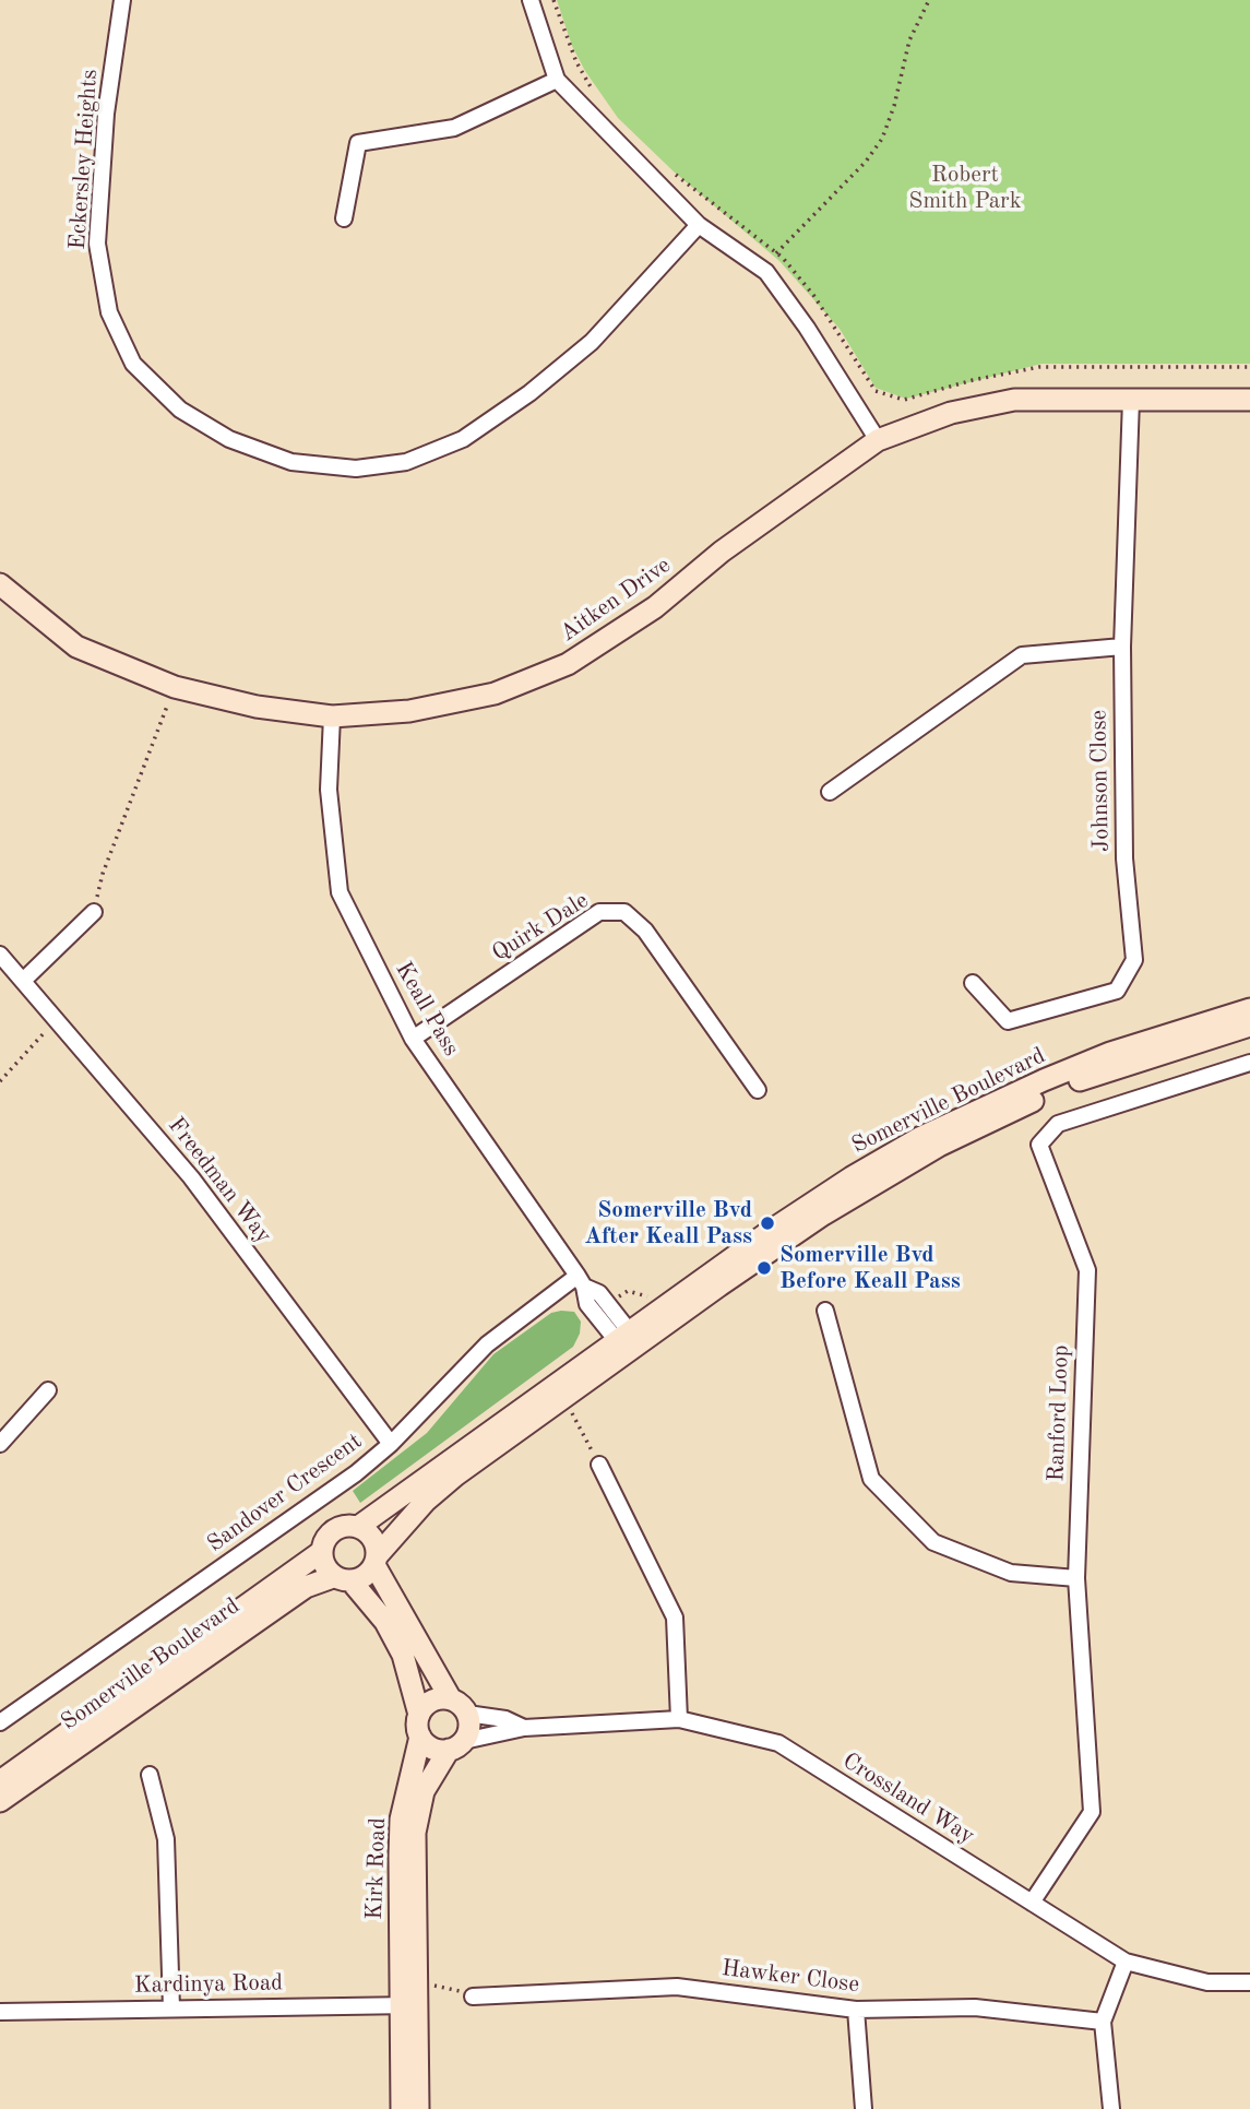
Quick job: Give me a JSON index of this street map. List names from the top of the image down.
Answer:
{
  "streets": {
    "main road": ["Aitken Drive", "Somerville Boulevard", "Kirk Road"],
    "street": [
      "Eckersley Heights",
      "Johnson Close",
      "Quirk Dale",
      "Keall Pass",
      "Freedman Way",
      "Ranford Loop",
      "Sandover Crescent",
      "Crossland Way",
      "Hawker Close",
      "Kardinya Road"
    ]
  },
  "crossings": [
    ["Aitken Drive", "Johnson Close"],
    ["Aitken Drive", "Keall Pass"],
    ["Quirk Dale", "Keall Pass"],
    ["Keall Pass", "Somerville Boulevard"],
    ["Keall Pass", "Sandover Crescent"],
    ["Somerville Boulevard", "Kirk Road"],
    ["Freedman Way", "Sandover Crescent"],
    ["Ranford Loop", "Crossland Way"],
    ["Crossland Way", "Kirk Road"],
    ["Kirk Road", "Kardinya Road"]
  ],
  "parks": ["Robert Smith Park"],
  "places": ["Somerville Bvd After Keall Pass", "Somerville Bvd Before Keall Pass"]
}
